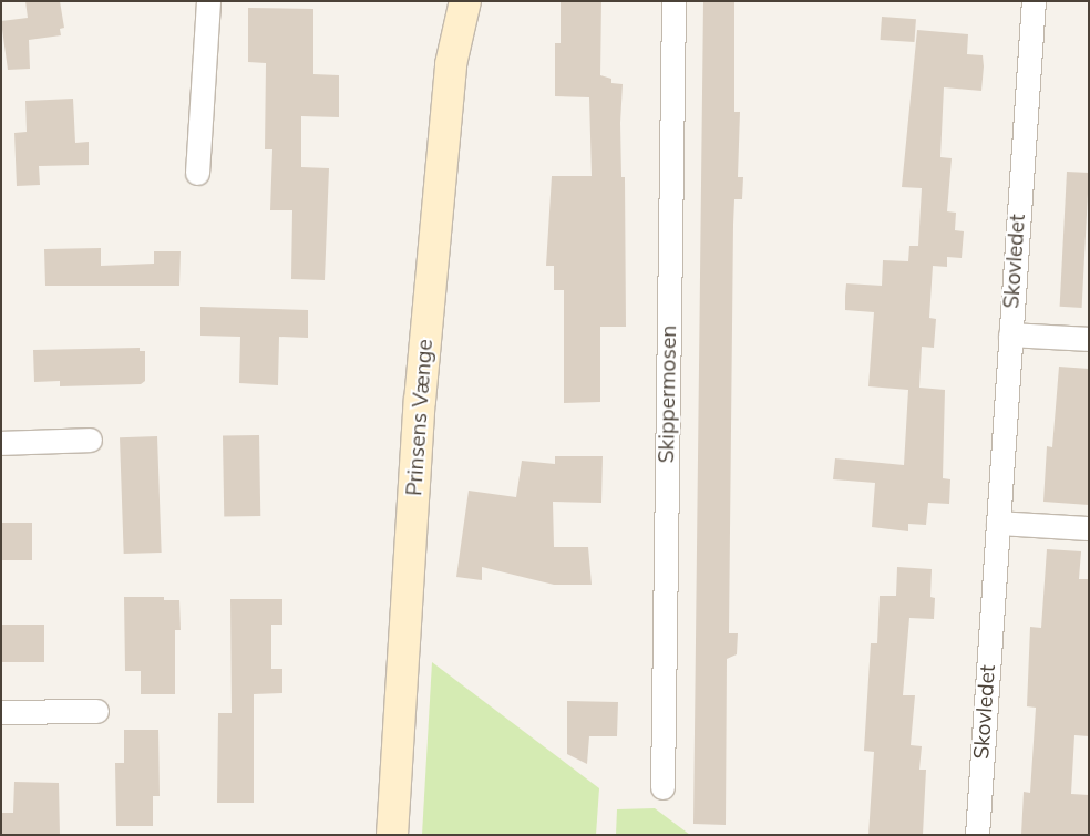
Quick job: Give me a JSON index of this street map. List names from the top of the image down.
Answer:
{
  "streets": {
    "street": ["Skovledet", "Skippermosen", "Prinsens Vænge"]
  }
}
